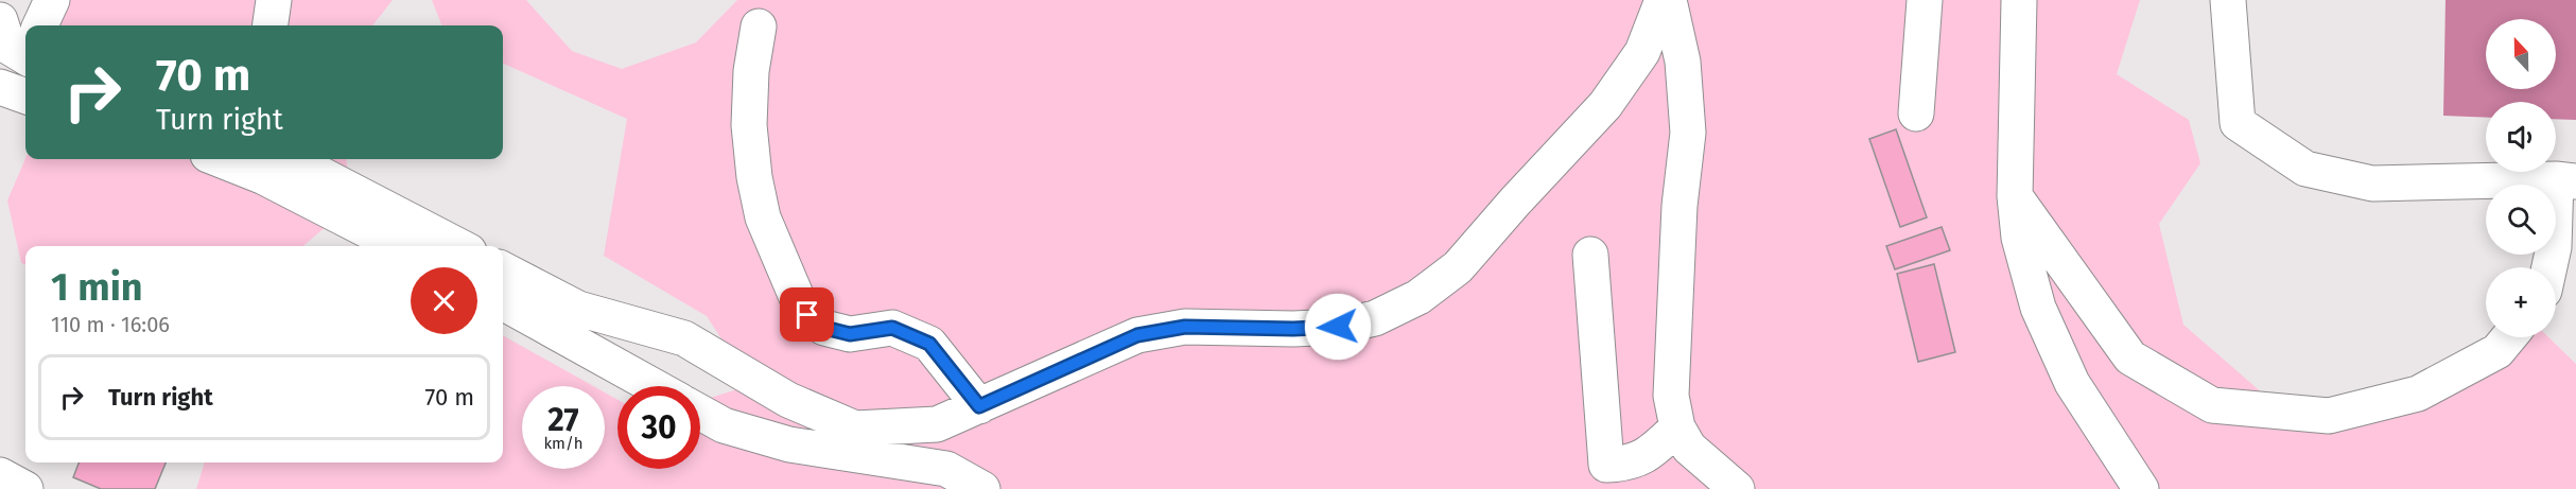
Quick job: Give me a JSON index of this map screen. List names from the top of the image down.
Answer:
{
  "north": "top",
  "page": {
    "map_buttons": "+",
    "turn": ["70 m", "Turn right"],
    "heading": ["1 min", "110 m · 16:06"],
    "list": [
      {
        "name": "Turn right",
        "value": "70 m"
      }
    ],
    "speed": "27 km/h",
    "limit": "30"
  }
}
